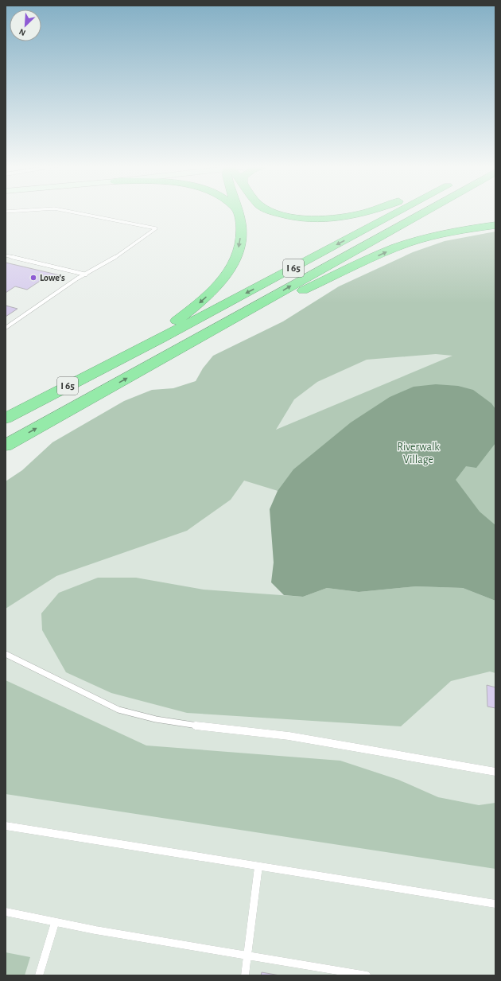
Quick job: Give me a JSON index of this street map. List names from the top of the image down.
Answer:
{
  "streets": {
    "highway": ["I 65"]
  },
  "parks": ["Riverwalk Village"],
  "places": ["Lowe's"],
  "north": "bottom left"
}
